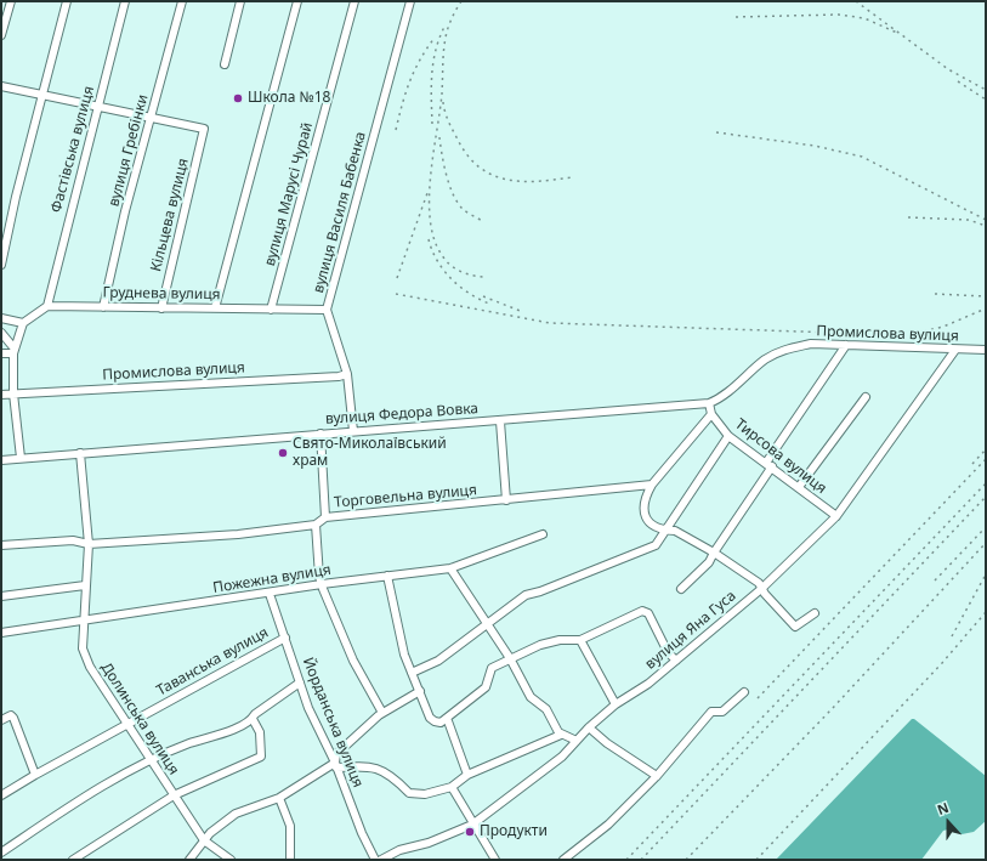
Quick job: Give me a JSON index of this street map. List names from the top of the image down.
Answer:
{
  "streets": {
    "street": [
      "Фастівська вулиця",
      "вулиця Гребінки",
      "вулиця Марусі Чурай",
      "вулиця Василя Бабенка",
      "Кільцева вулиця",
      "Груднева вулиця",
      "Промислова вулиця",
      "вулиця Федора Вовка",
      "Тирсова вулиця",
      "Торговельна вулиця",
      "Пожежна вулиця",
      "вулиця Яна Гуса",
      "Таванська вулиця",
      "Долинська вулиця",
      "Йорданська вулиця"
    ]
  },
  "crossings": [
    ["Фастівська вулиця", "Груднева вулиця"],
    ["вулиця Гребінки", "Кільцева вулиця"],
    ["вулиця Гребінки", "Груднева вулиця"],
    ["вулиця Марусі Чурай", "Груднева вулиця"],
    ["вулиця Василя Бабенка", "Груднева вулиця"],
    ["вулиця Василя Бабенка", "Промислова вулиця"],
    ["вулиця Василя Бабенка", "вулиця Федора Вовка"],
    ["Кільцева вулиця", "Груднева вулиця"],
    ["Промислова вулиця", "вулиця Федора Вовка"],
    ["Промислова вулиця", "вулиця Яна Гуса"],
    ["вулиця Федора Вовка", "Долинська вулиця"],
    ["Тирсова вулиця", "вулиця Яна Гуса"],
    ["Торговельна вулиця", "Долинська вулиця"],
    ["Пожежна вулиця", "Долинська вулиця"],
    ["Пожежна вулиця", "Йорданська вулиця"],
    ["Таванська вулиця", "Долинська вулиця"],
    ["Таванська вулиця", "Йорданська вулиця"]
  ],
  "places": ["Школа №18", "Свято-Миколаївський храм", "Продукти"],
  "north": "top"
}
